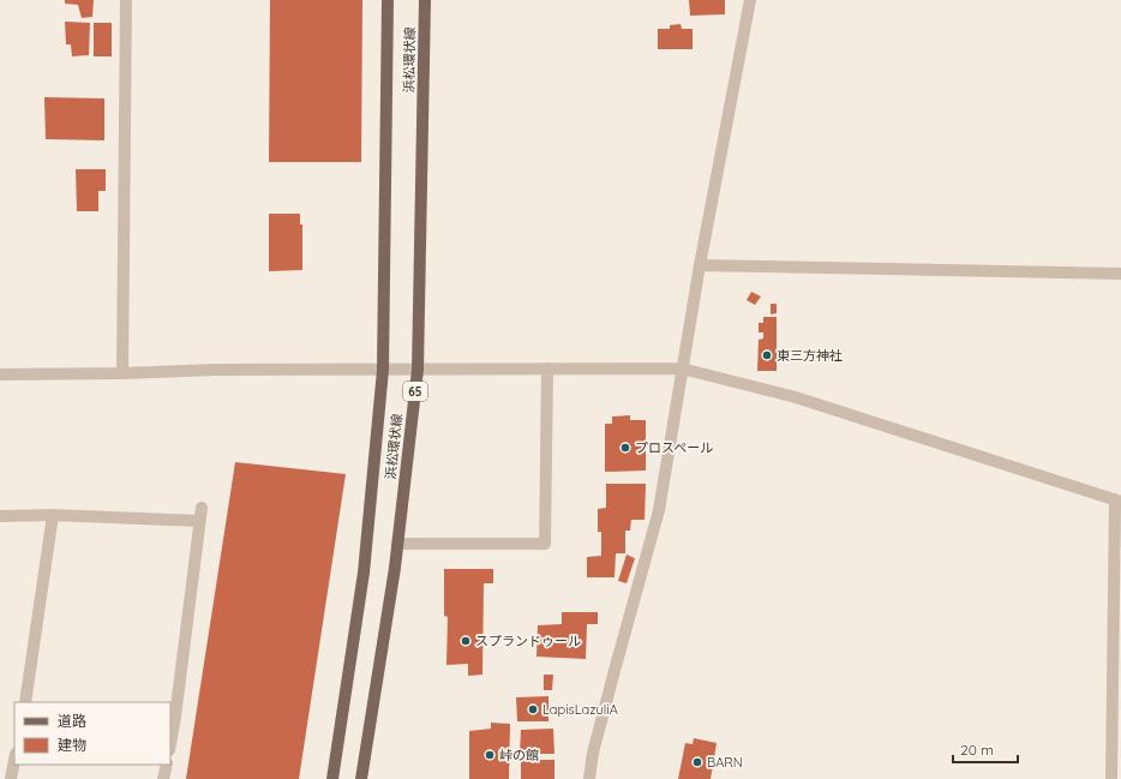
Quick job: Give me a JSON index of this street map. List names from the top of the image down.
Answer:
{
  "streets": {
    "main road": ["浜松環状線", "65"]
  },
  "places": [
    "東三方神社",
    "プロスペール",
    "スプランドゥール",
    "LapisLazuliA",
    "峠の館",
    "BARN"
  ],
  "legend": ["道路", "建物"],
  "scale_bar": "20 m"
}
